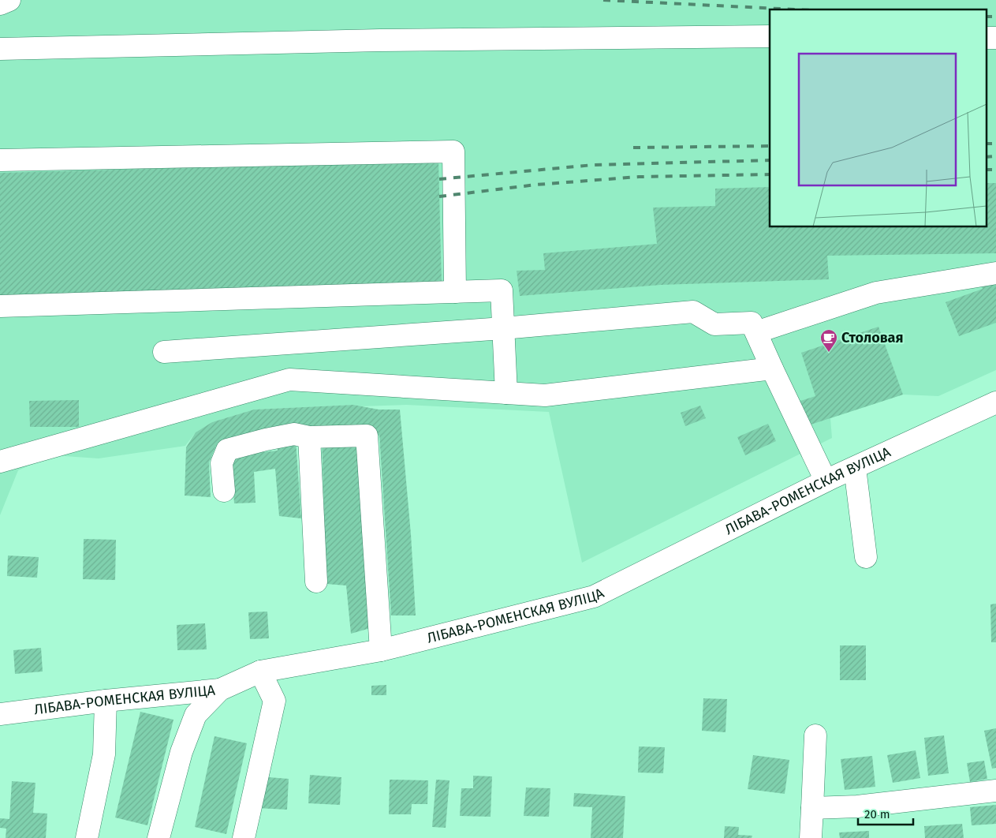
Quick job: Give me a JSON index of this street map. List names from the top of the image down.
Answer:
{
  "streets": {
    "main road": ["ЛІБАВА-РОМЕНСКАЯ ВУЛІЦА"]
  },
  "places": {
    "cafe": ["Столовая"]
  },
  "scale_bar": "20 m"
}
